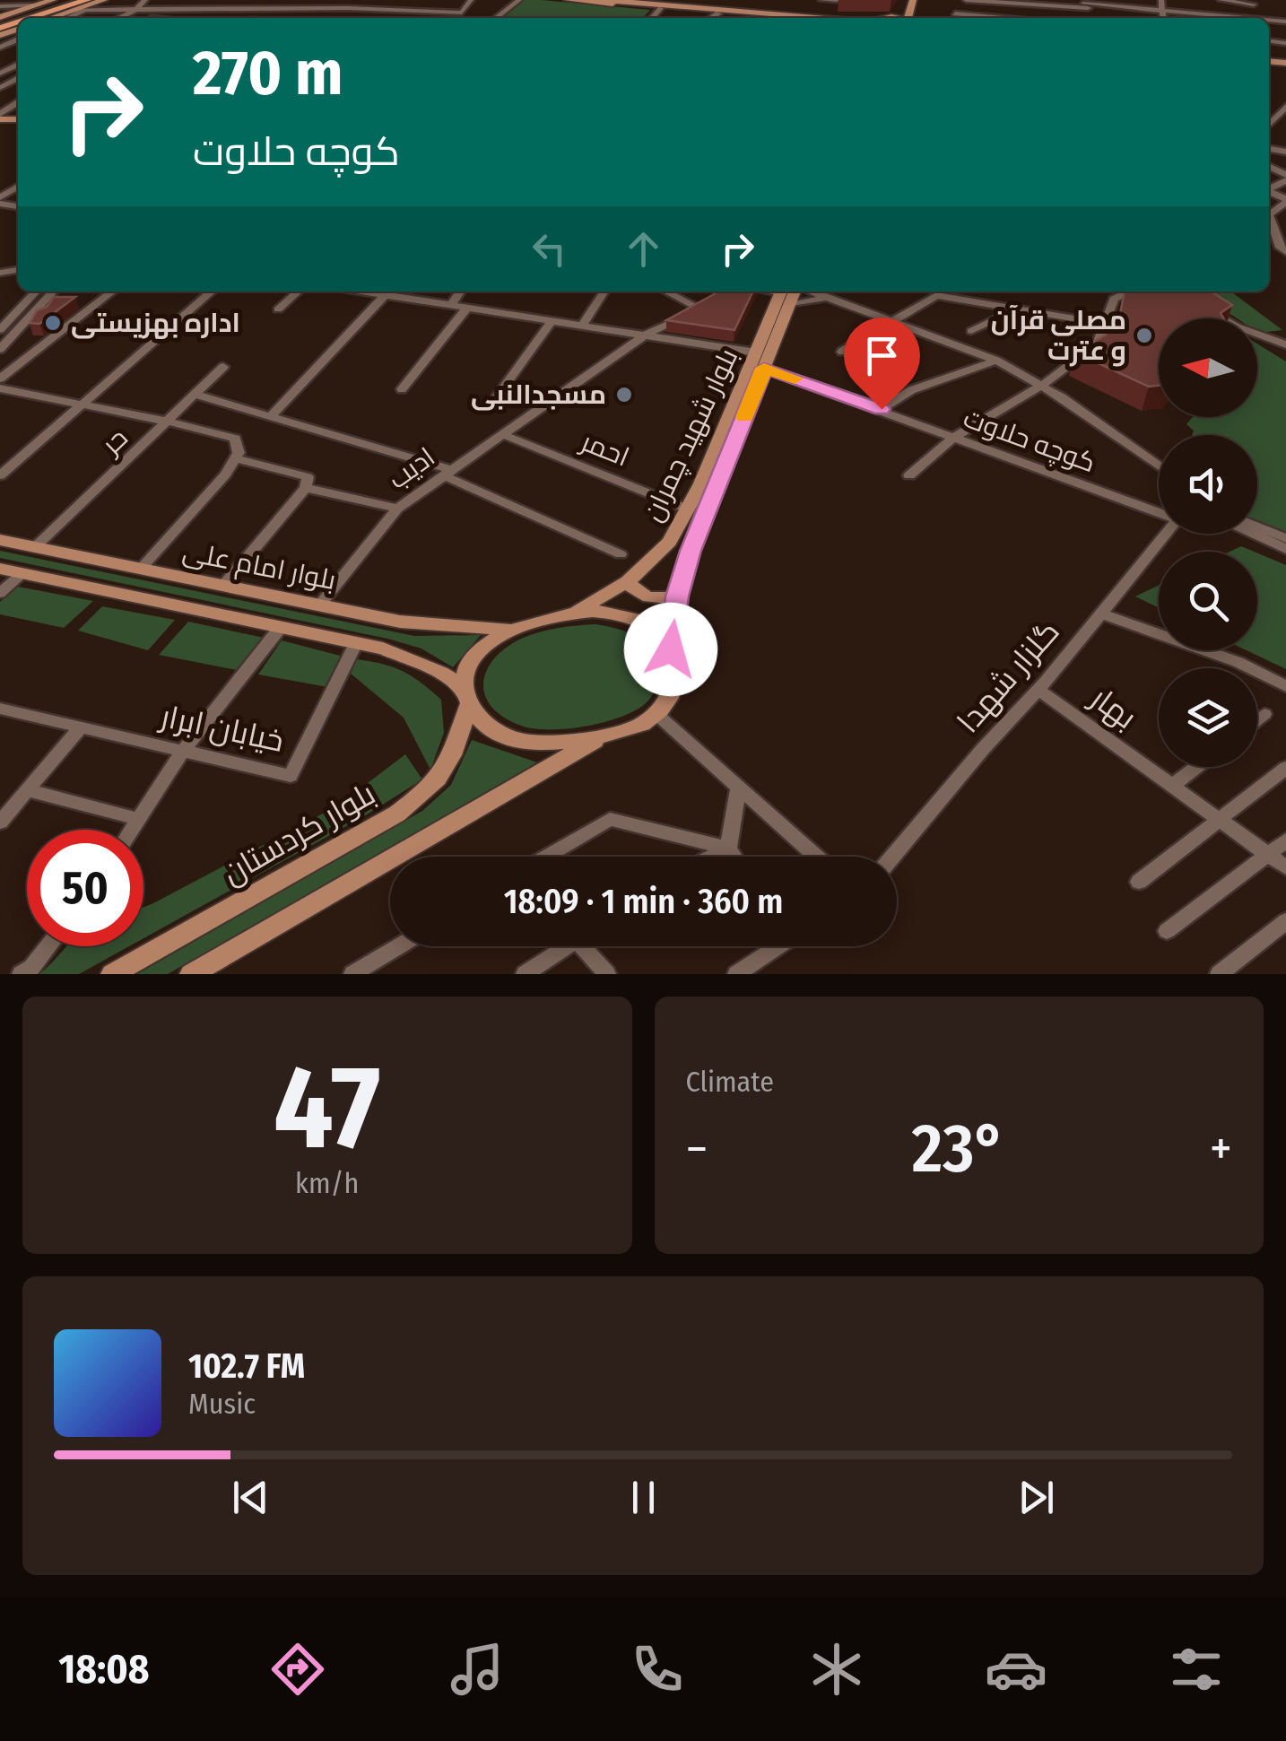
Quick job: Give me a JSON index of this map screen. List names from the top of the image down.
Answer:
{
  "streets": {
    "main road": ["بلوار شهید چمران", "بلوار امام علی", "بلوار کردستان"],
    "street": [
      "کوچه حلاوت",
      "حر",
      "احمر",
      "ادیب",
      "گلزار شهدا",
      "بهار",
      "خیابان ابرار"
    ]
  },
  "crossings": [
    ["بلوار شهید چمران", "کوچه حلاوت"],
    ["بلوار شهید چمران", "احمر"],
    ["بلوار شهید چمران", "بلوار امام علی"],
    ["بلوار شهید چمران", "بلوار کردستان"],
    ["حر", "بلوار امام علی"],
    ["احمر", "ادیب"],
    ["ادیب", "بلوار امام علی"],
    ["بلوار امام علی", "خیابان ابرار"],
    ["بلوار امام علی", "بلوار کردستان"],
    ["گلزار شهدا", "بهار"]
  ],
  "places": ["اداره بهزیستی", "مصلی قرآن و عترت", "مسجدالنبی"],
  "north": "left",
  "page": {
    "turn": ["270 m", "کوچه حلاوت"],
    "limit": "50",
    "trip": "18:09 · 1 min · 360 m",
    "tile": [
      ["47", "km/h"],
      "Climate"
    ],
    "heat": ["−", "23°", "+"],
    "song": ["102.7 FM", "Music"],
    "tabs": "18:08"
  }
}
